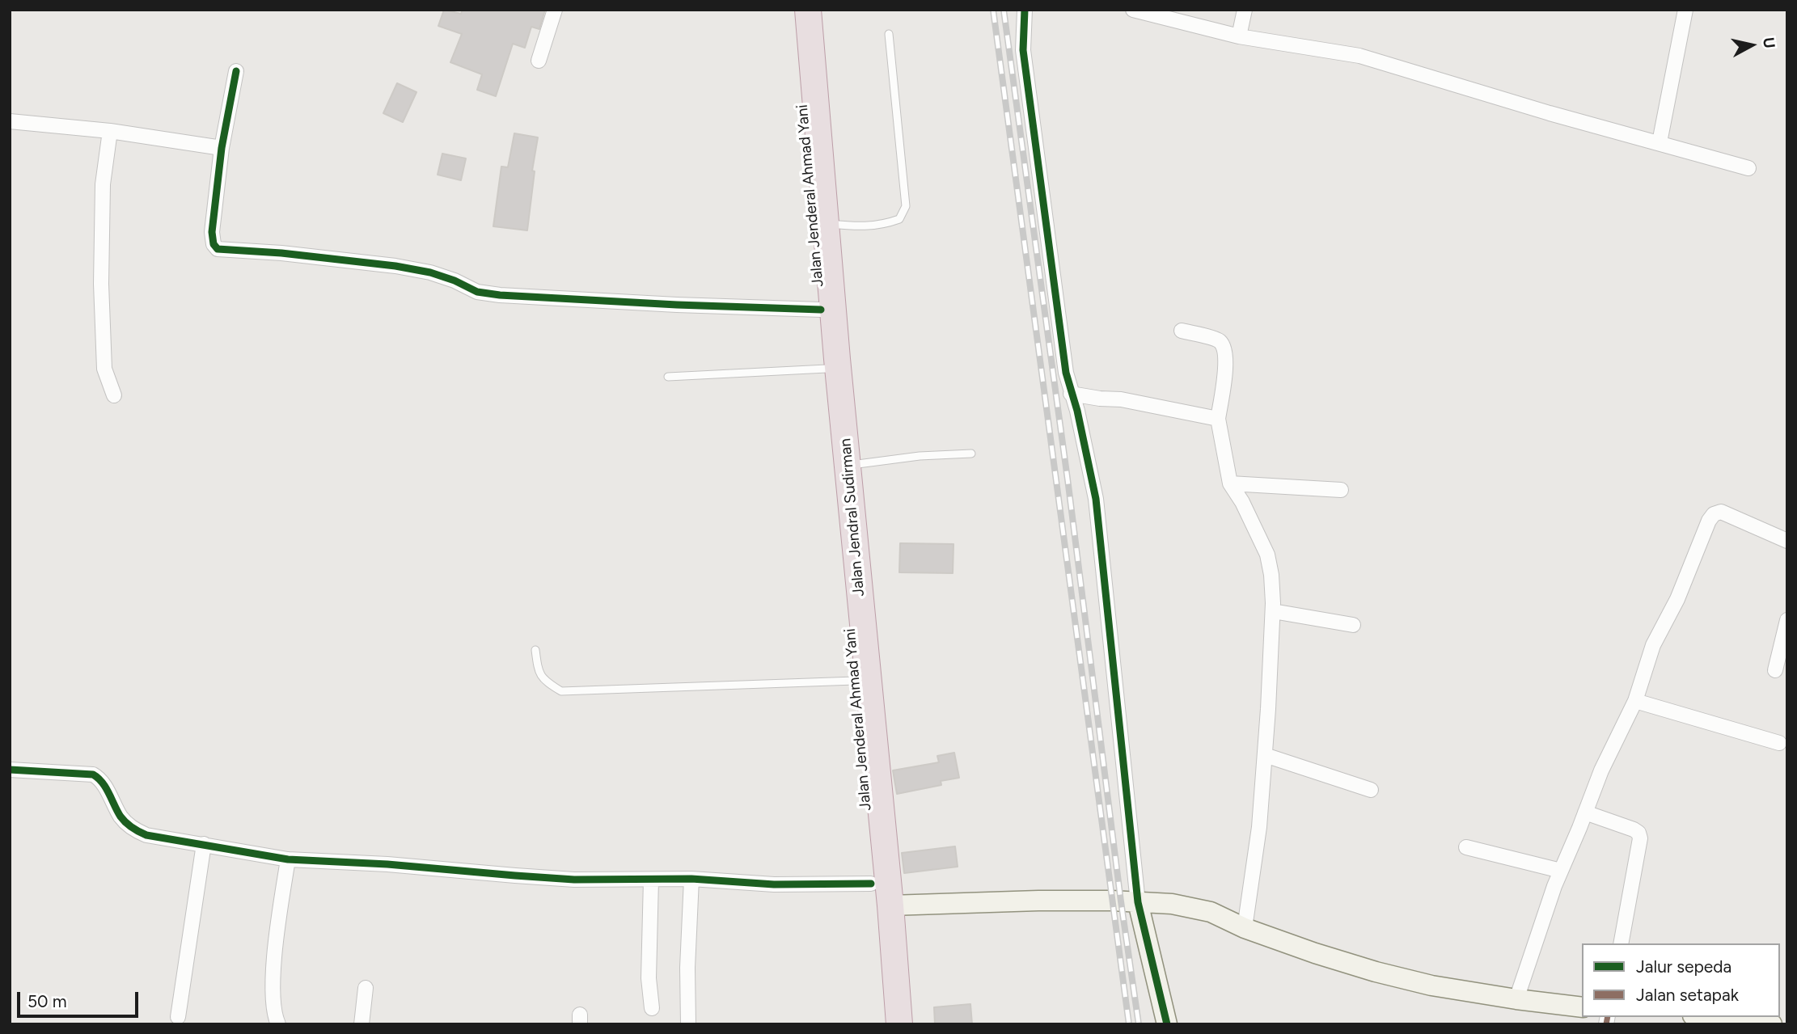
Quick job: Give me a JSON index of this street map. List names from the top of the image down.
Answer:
{
  "streets": {
    "highway": ["Jalan Jenderal Ahmad Yani", "Jalan Jendral Sudirman"]
  },
  "legend": ["Jalur sepeda", "Jalan setapak"],
  "scale_bar": "50 m",
  "north": "right"
}
